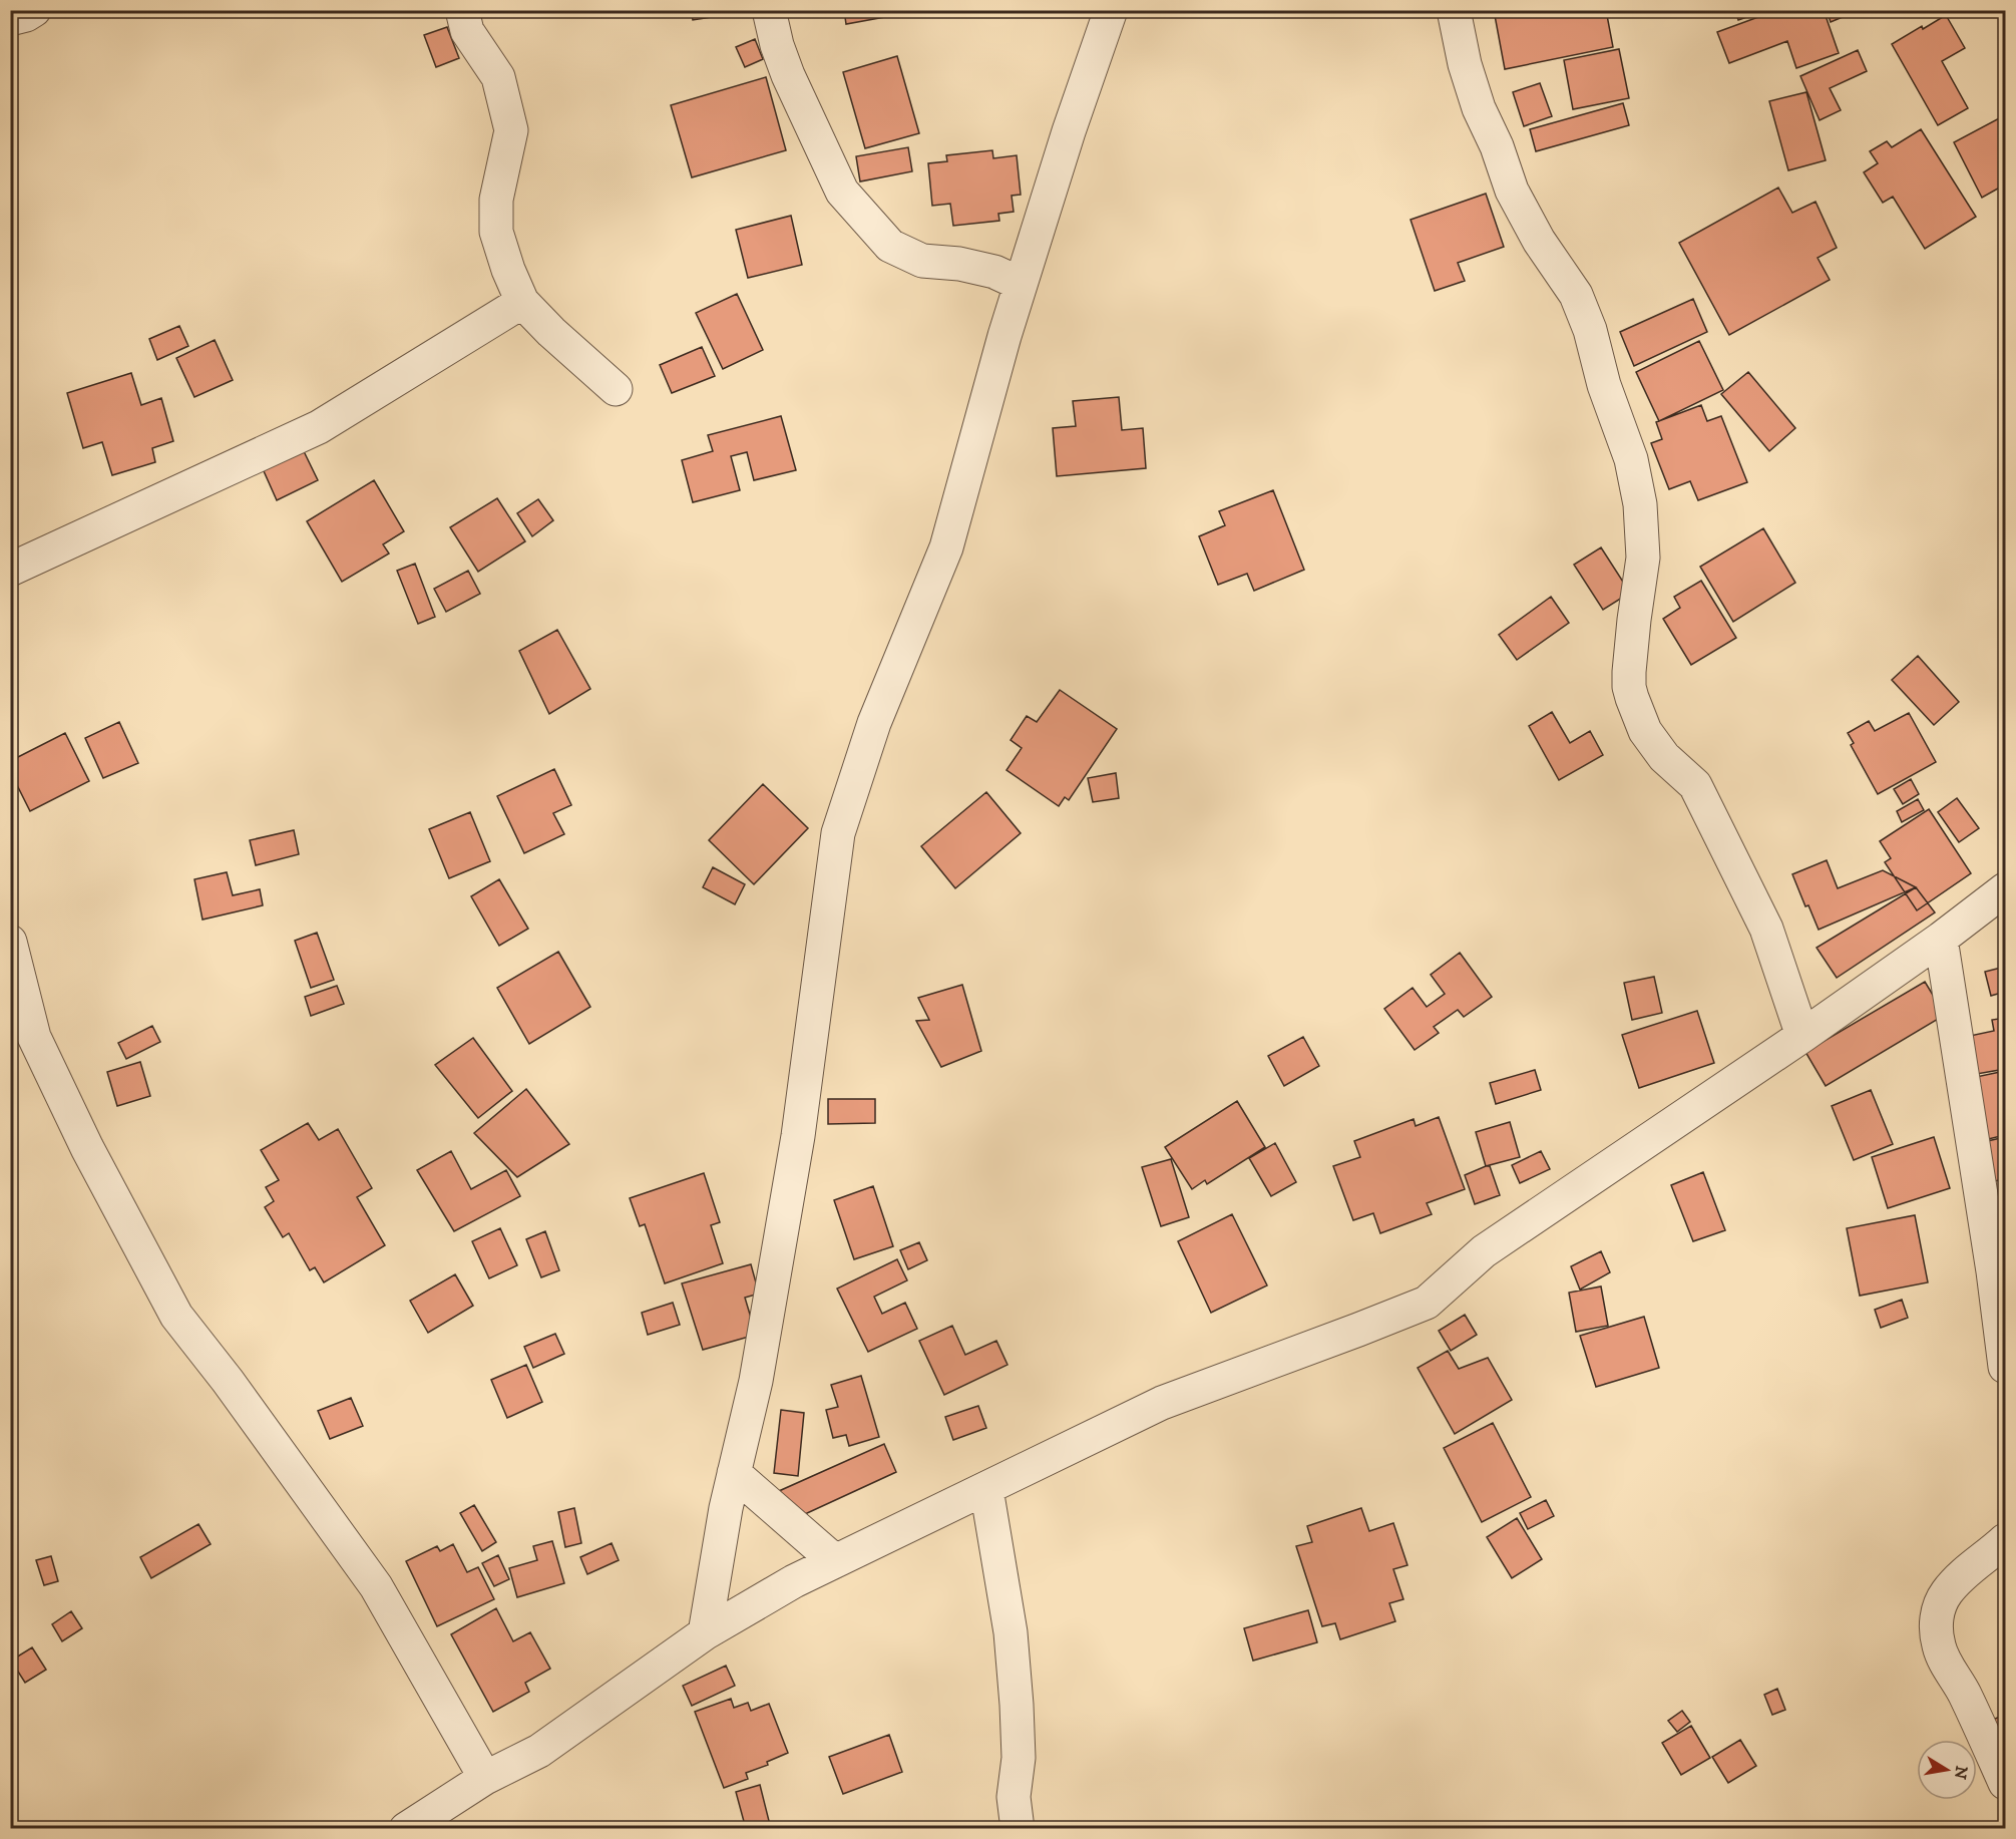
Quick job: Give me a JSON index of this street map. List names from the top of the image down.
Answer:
{
  "north": "right"
}
